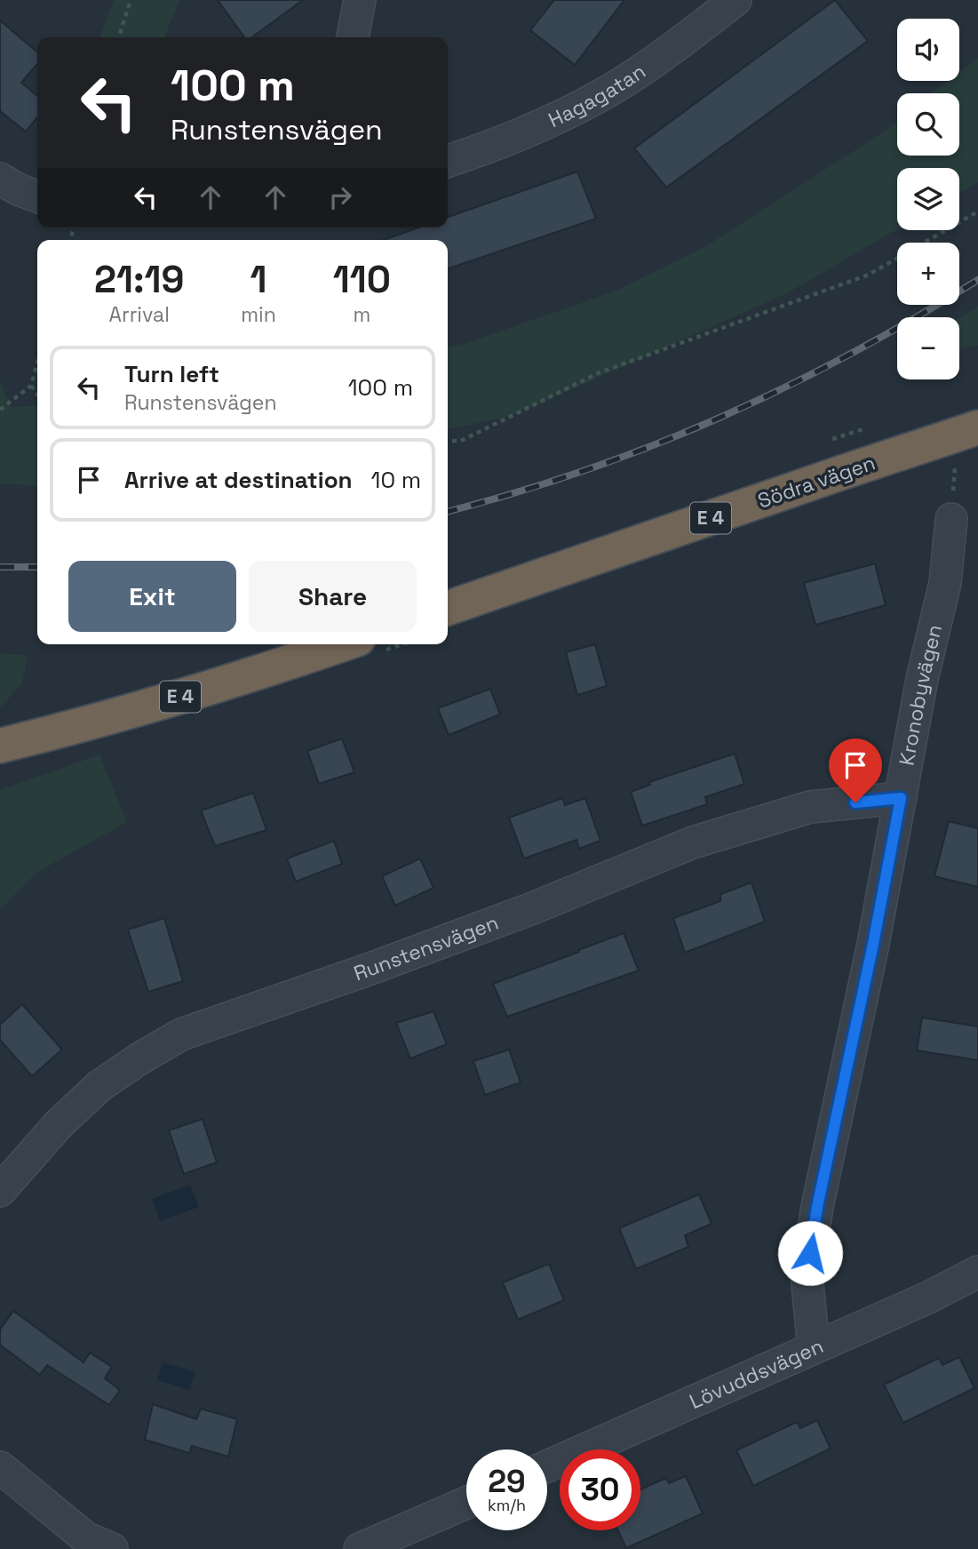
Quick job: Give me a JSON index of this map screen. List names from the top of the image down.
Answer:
{
  "streets": {
    "highway": ["Södra vägen", "E 4"],
    "street": [
      "Hagagatan",
      "Kronobyvägen",
      "Runstensvägen",
      "Lövuddsvägen"
    ]
  },
  "crossings": [
    ["Kronobyvägen", "Runstensvägen"],
    ["Kronobyvägen", "Lövuddsvägen"]
  ],
  "page": {
    "map_buttons": ["+", "−"],
    "turn": ["100 m", "Runstensvägen"],
    "eta": [
      "21:19",
      "Arrival",
      "1",
      "min",
      "110",
      "m"
    ],
    "list": [
      {
        "name": "Turn left",
        "note": "Runstensvägen",
        "value": "100 m"
      },
      {
        "name": "Arrive at destination",
        "value": "10 m"
      }
    ],
    "buttons": ["Exit", "Share"],
    "speed": "29 km/h",
    "limit": "30"
  }
}
